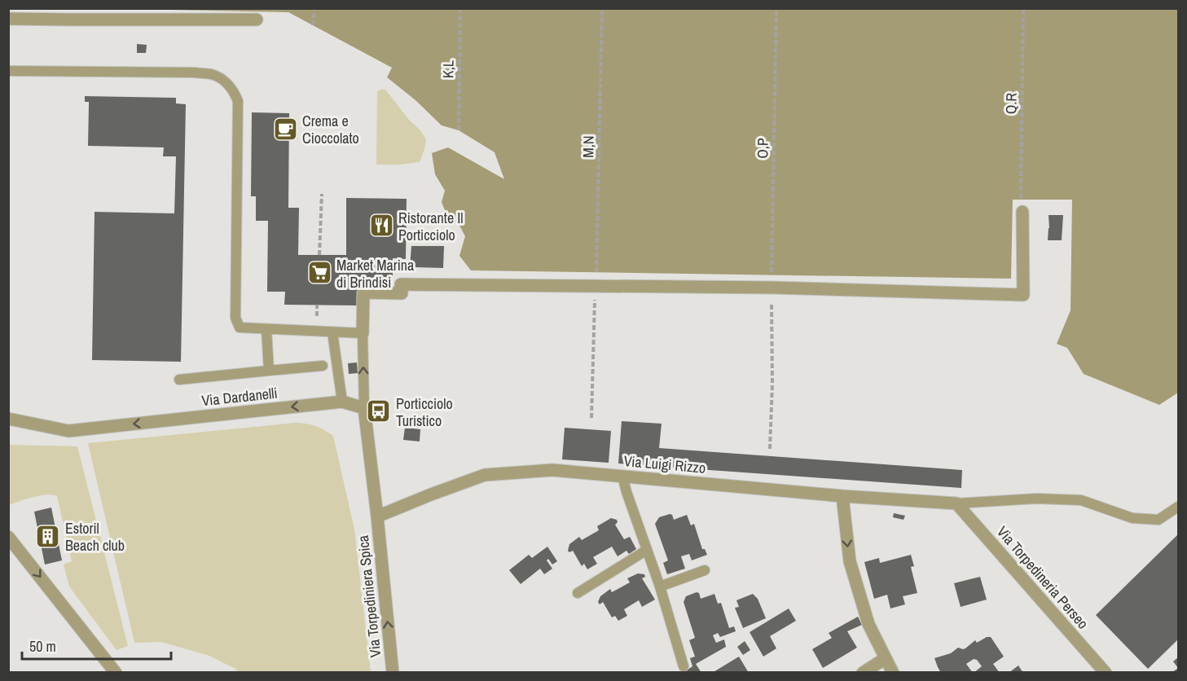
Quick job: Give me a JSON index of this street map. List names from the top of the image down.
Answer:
{
  "streets": {
    "street": [
      "Via Dardanelli",
      "Via Luigi Rizzo",
      "Via Torpedineria Perseo",
      "Via Torpediniera Spica"
    ],
    "path": [
      "K,L",
      "Q.R",
      "M,N",
      "O,P"
    ]
  },
  "crossings": [
    ["Via Luigi Rizzo", "Via Torpedineria Perseo"],
    ["Via Luigi Rizzo", "Via Torpediniera Spica"]
  ],
  "one_way": ["Via Dardanelli", "Via Torpediniera Spica"],
  "places": {
    "cafe": ["Crema e Cioccolato"],
    "restaurant": ["Ristorante Il Porticciolo"],
    "supermarket": ["Market Marina di Brindisi"],
    "bus stop": ["Porticciolo Turistico"],
    "building": ["Estoril Beach club"]
  },
  "scale_bar": "50 m"
}
